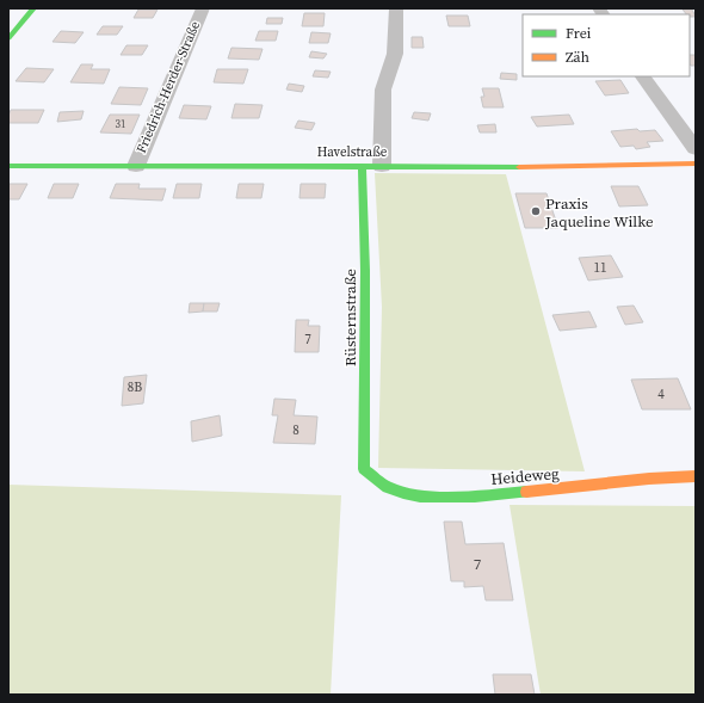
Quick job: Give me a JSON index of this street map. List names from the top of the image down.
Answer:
{
  "streets": {
    "street": [
      "Friedrich-Herder-Straße",
      "Havelstraße",
      "Rüsternstraße",
      "Heideweg"
    ]
  },
  "crossings": [
    ["Friedrich-Herder-Straße", "Havelstraße"],
    ["Havelstraße", "Rüsternstraße"],
    ["Rüsternstraße", "Heideweg"]
  ],
  "places": ["Praxis Jaqueline Wilke"],
  "house_numbers": [
    "31",
    "11",
    "7",
    "8B",
    "4",
    "8",
    "7"
  ],
  "legend": ["Frei", "Zäh"]
}
